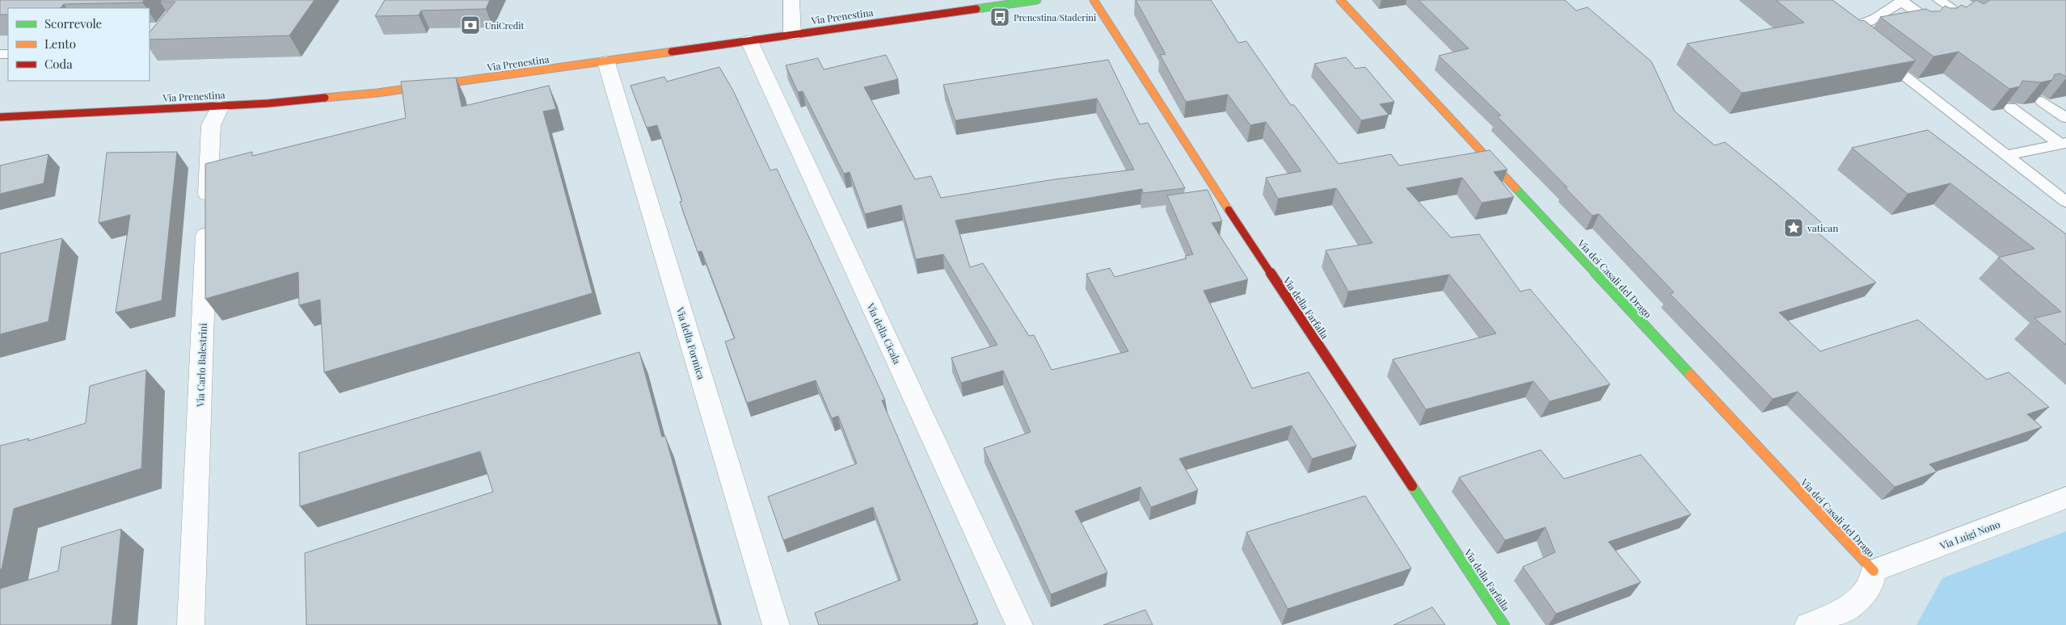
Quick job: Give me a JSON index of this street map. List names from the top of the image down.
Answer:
{
  "streets": {
    "street": [
      "Via Prenestina",
      "Via dei Casali del Drago",
      "Via della Farfalla",
      "Via della Cicala",
      "Via della Formica",
      "Via Carlo Balestrini",
      "Via Luigi Nono"
    ]
  },
  "crossings": [
    ["Via Prenestina", "Via della Cicala"],
    ["Via Prenestina", "Via della Formica"],
    ["Via Prenestina", "Via Carlo Balestrini"],
    ["Via dei Casali del Drago", "Via Luigi Nono"]
  ],
  "places": {
    "bus stop": ["Prenestina/Staderini"],
    "bank": ["UniCredit"],
    "place": ["vatican"]
  },
  "legend": ["Scorrevole", "Lento", "Coda"]
}
